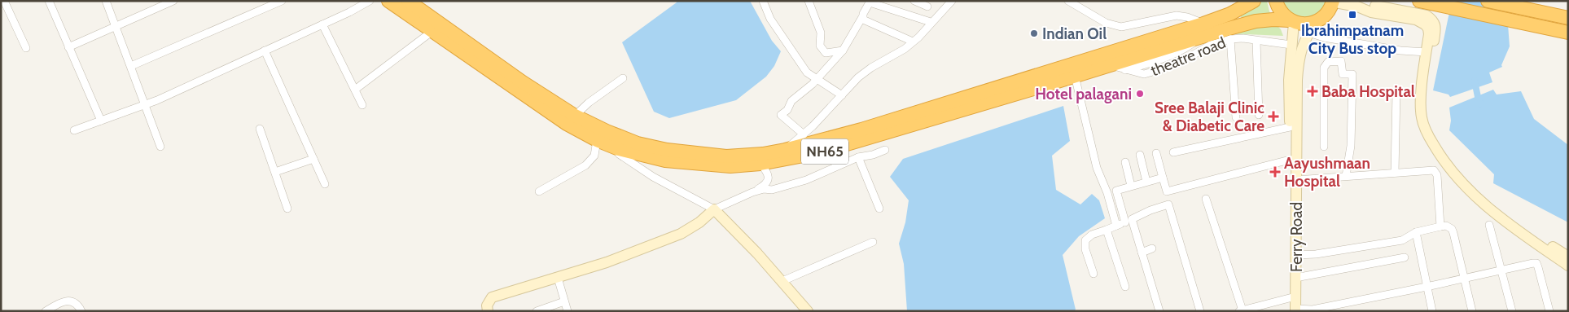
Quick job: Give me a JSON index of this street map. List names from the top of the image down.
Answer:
{
  "streets": {
    "highway": ["NH65"],
    "street": ["theatre road", "Ferry Road"]
  },
  "crossings": [
    ["theatre road", "NH65"],
    ["theatre road", "Ferry Road"],
    ["NH65", "Ferry Road"]
  ],
  "places": {
    "transit": ["Ibrahimpatnam City Bus stop"],
    "other": ["Indian Oil", "Hotel palagani"],
    "health": ["Baba Hospital", "Sree Balaji Clinic & Diabetic Care", "Aayushmaan Hospital"]
  }
}
